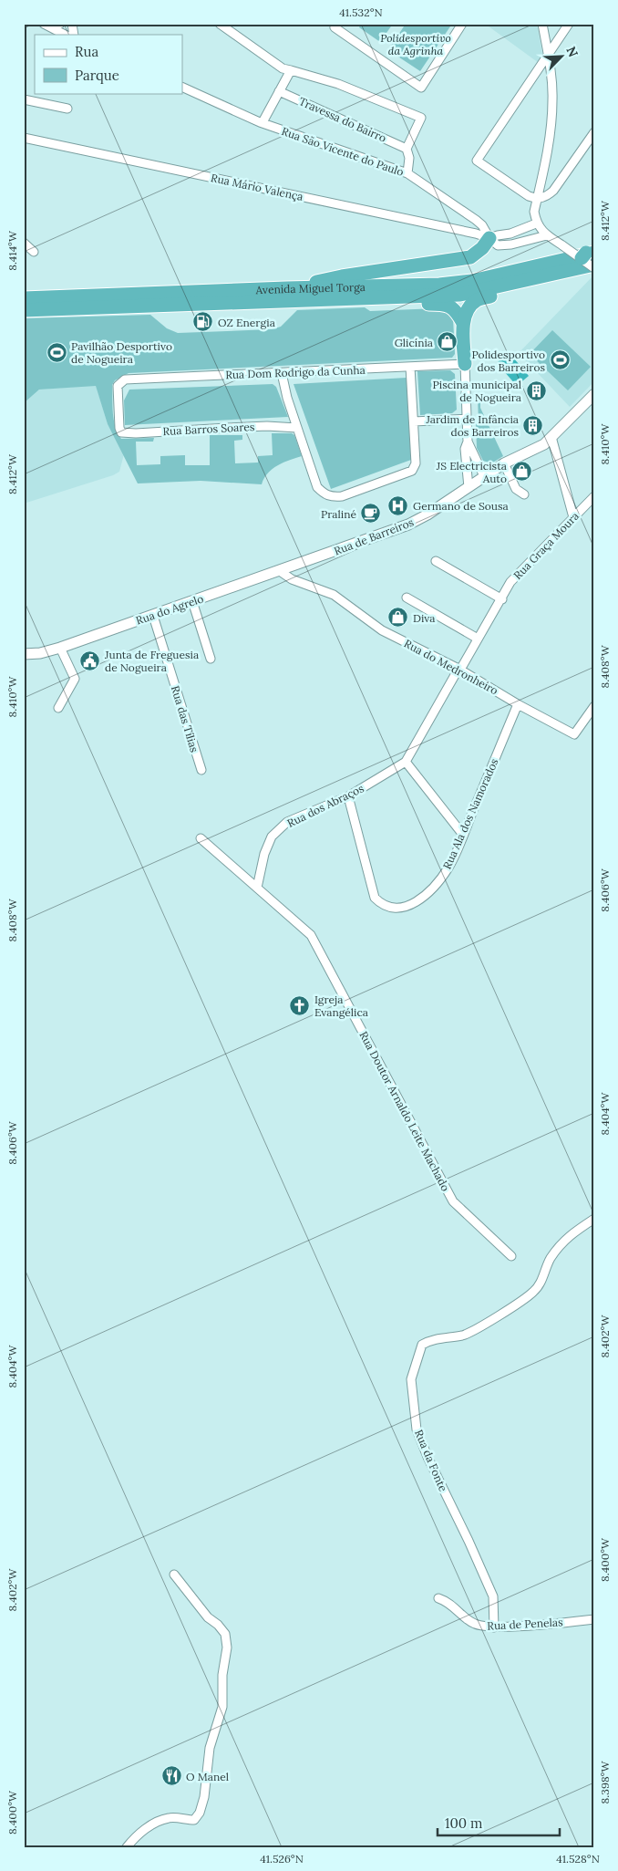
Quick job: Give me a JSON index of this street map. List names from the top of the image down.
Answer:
{
  "streets": {
    "highway": ["Avenida Miguel Torga"],
    "street": [
      "Travessa do Bairro",
      "Rua São Vicente do Paulo",
      "Rua Mário Valença",
      "Rua Dom Rodrigo da Cunha",
      "Rua Barros Soares",
      "Rua de Barreiros",
      "Rua Graça Moura",
      "Rua do Agrelo",
      "Rua do Medronheiro",
      "Rua das Tílias",
      "Rua dos Abraços",
      "Rua Ala dos Namorados",
      "Rua Doutor Arnaldo Leite Machado",
      "Rua da Fonte",
      "Rua de Penelas"
    ]
  },
  "crossings": [
    ["Rua São Vicente do Paulo", "Rua Mário Valença"],
    ["Rua Dom Rodrigo da Cunha", "Rua Barros Soares"],
    ["Rua de Barreiros", "Rua do Agrelo"],
    ["Rua de Barreiros", "Rua do Medronheiro"],
    ["Rua Graça Moura", "Rua do Medronheiro"],
    ["Rua Graça Moura", "Rua dos Abraços"],
    ["Rua do Agrelo", "Rua do Medronheiro"],
    ["Rua do Agrelo", "Rua das Tílias"],
    ["Rua do Medronheiro", "Rua dos Abraços"],
    ["Rua do Medronheiro", "Rua Ala dos Namorados"],
    ["Rua dos Abraços", "Rua Ala dos Namorados"],
    ["Rua dos Abraços", "Rua Doutor Arnaldo Leite Machado"],
    ["Rua da Fonte", "Rua de Penelas"]
  ],
  "parks": ["Polidesportivo da Agrinha"],
  "places": {
    "fuel station": ["OZ Energia"],
    "shop": ["Glicínia", "JS Electricista Auto", "Diva"],
    "sports": ["Pavilhão Desportivo de Nogueira", "Polidesportivo dos Barreiros"],
    "building": ["Piscina municipal de Nogueira", "Jardim de Infância dos Barreiros"],
    "hospital": ["Germano de Sousa"],
    "cafe": ["Praliné"],
    "public building": ["Junta de Freguesia de Nogueira"],
    "church": ["Igreja Evangélica"],
    "restaurant": ["O Manel"]
  },
  "legend": ["Rua", "Parque"],
  "scale_bar": "100 m",
  "north": "top right",
  "coordinates": [
    "41.532°N",
    "8.412°W",
    "8.414°W",
    "8.410°W",
    "8.408°W",
    "8.406°W",
    "8.404°W",
    "8.402°W",
    "8.400°W",
    "8.398°W",
    "41.526°N",
    "41.528°N"
  ]
}
